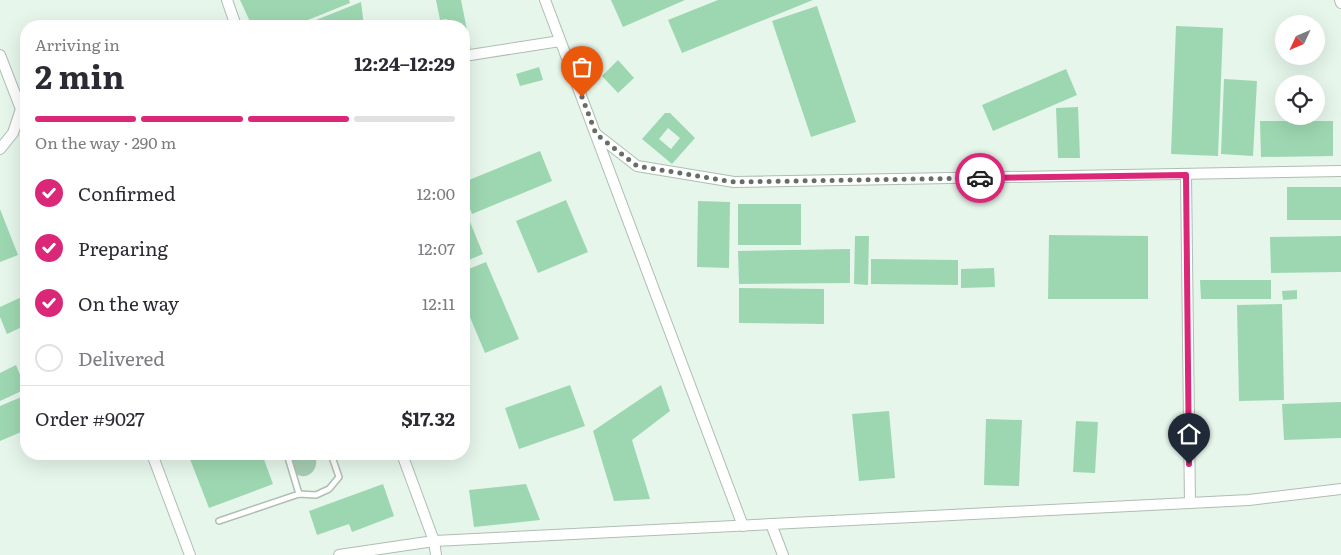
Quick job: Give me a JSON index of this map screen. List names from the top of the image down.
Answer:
{
  "north": "bottom left",
  "page": {
    "heading": ["2 min", "Arriving in", "12:24–12:29"],
    "panel": ["Order #9027", "$17.32"],
    "bar": "On the way · 290 m",
    "list": [
      ["Confirmed", "12:00"],
      ["Preparing", "12:07"],
      ["On the way", "12:11"],
      "Delivered"
    ]
  }
}
